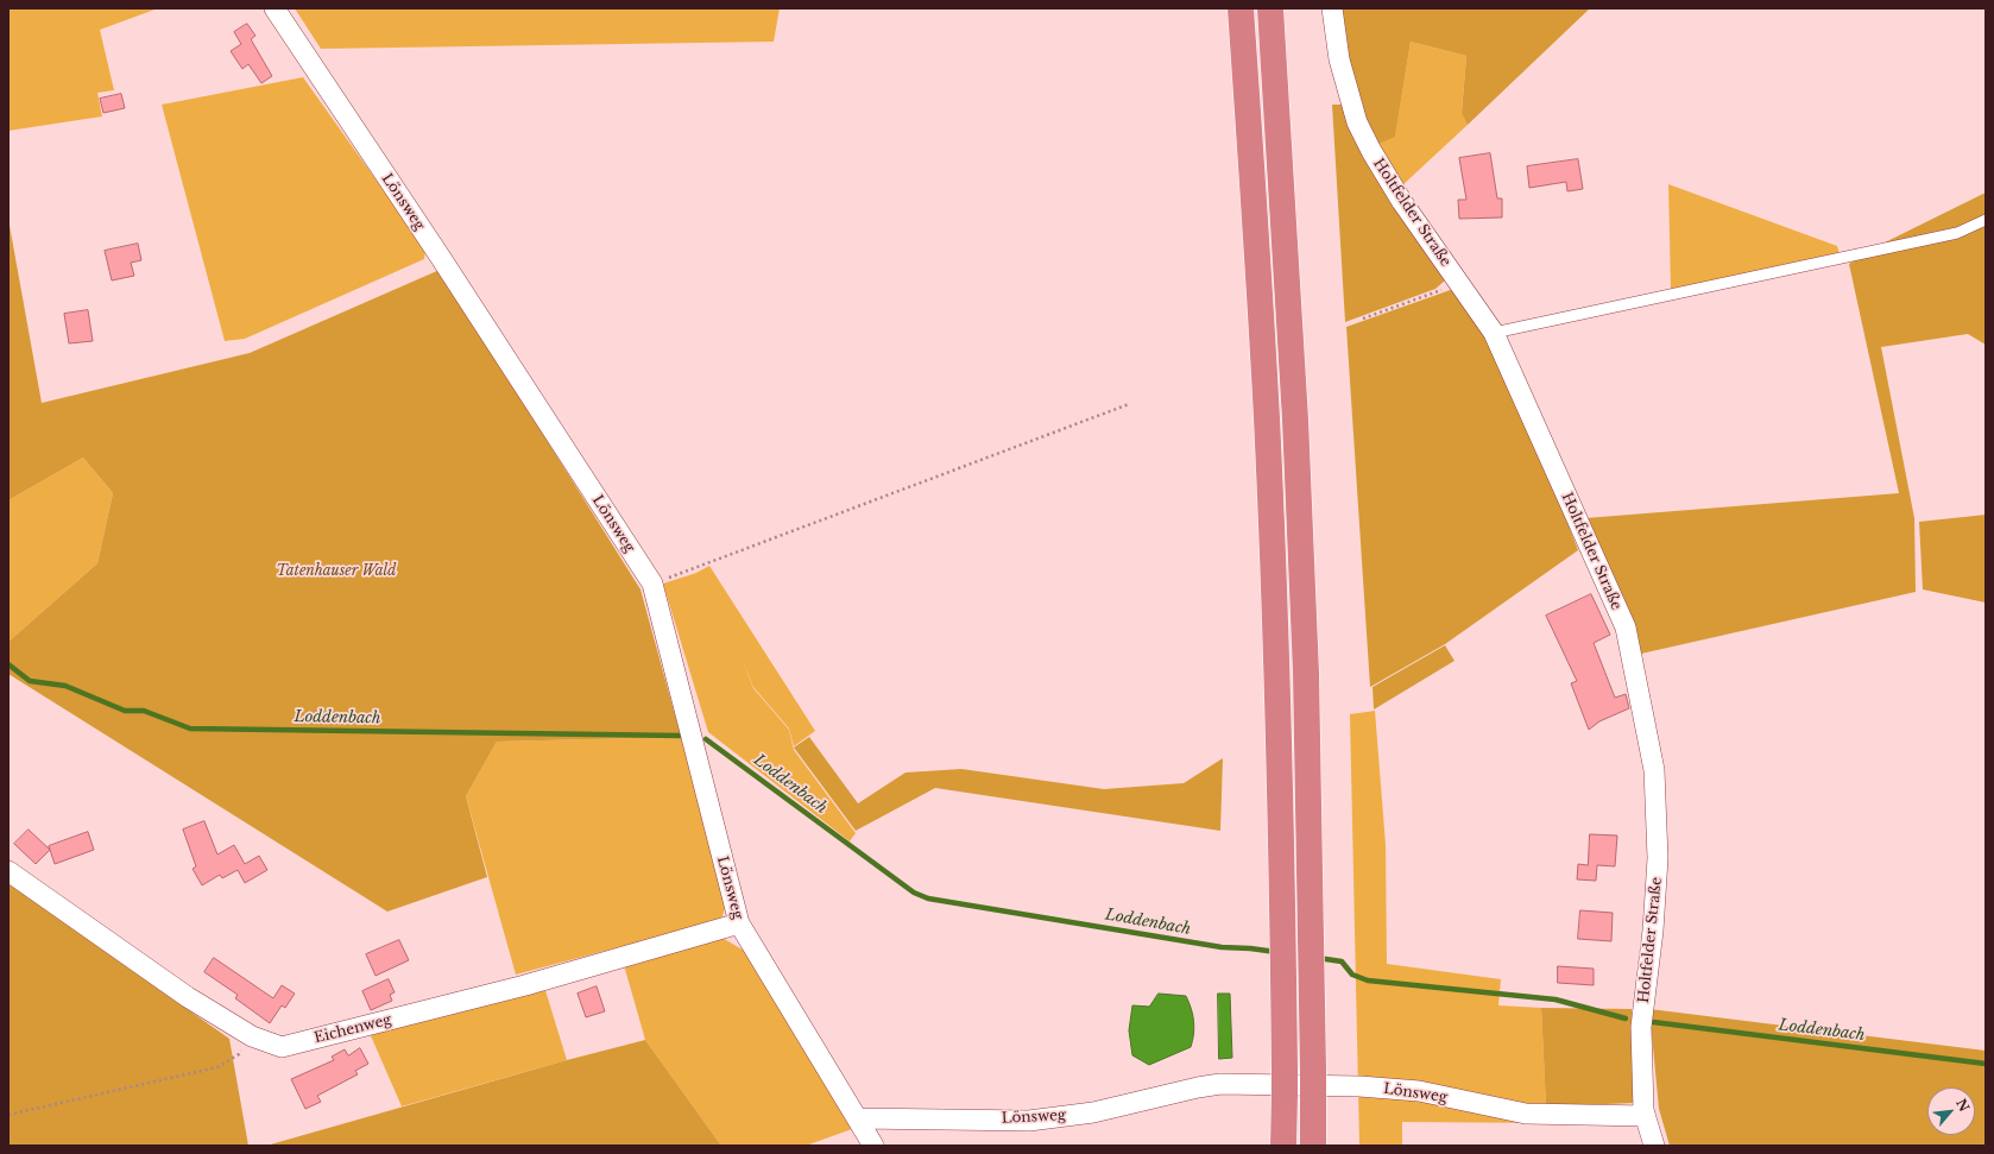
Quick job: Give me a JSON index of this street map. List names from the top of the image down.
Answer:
{
  "streets": {
    "street": ["Lönsweg", "Holtfelder Straße", "Eichenweg"]
  },
  "crossings": [
    ["Lönsweg", "Holtfelder Straße"],
    ["Lönsweg", "Eichenweg"]
  ],
  "water": ["Loddenbach"],
  "parks": ["Tatenhauser Wald"],
  "north": "top right"
}
